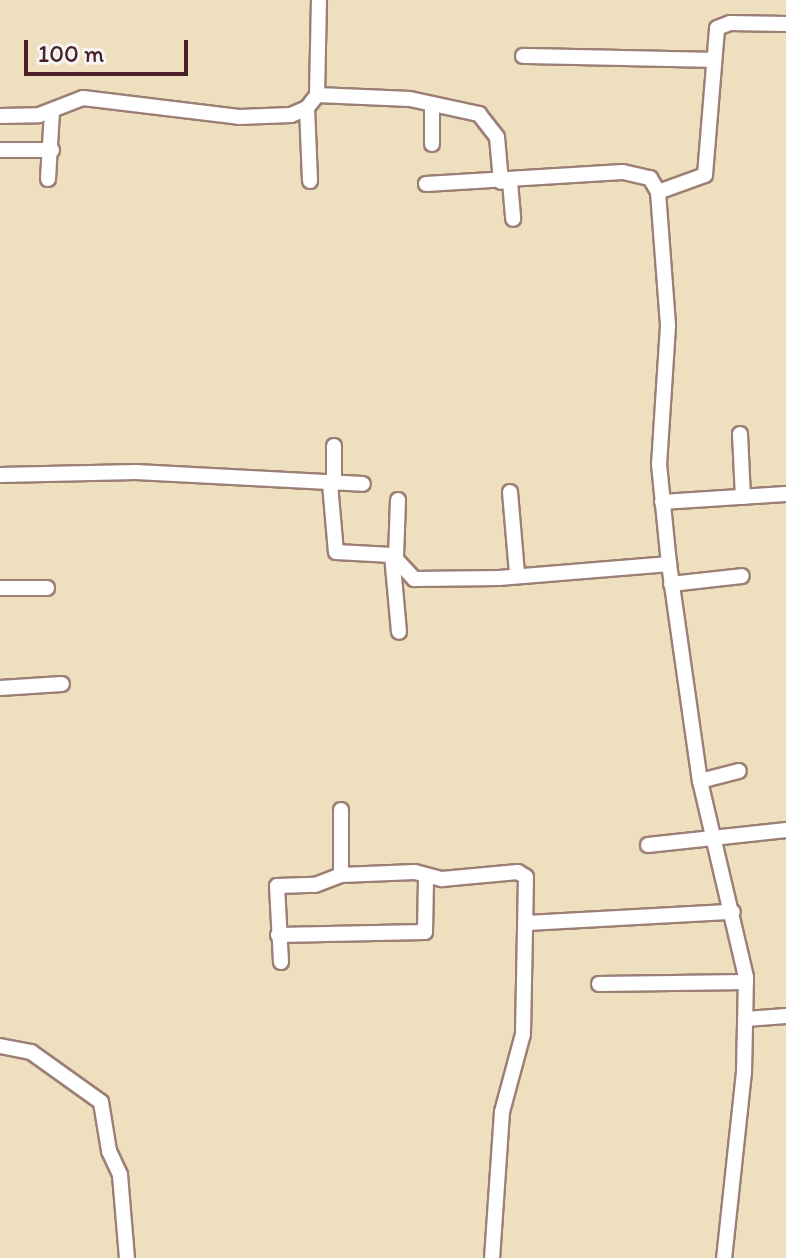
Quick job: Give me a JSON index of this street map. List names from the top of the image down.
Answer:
{
  "scale_bar": "100 m"
}
